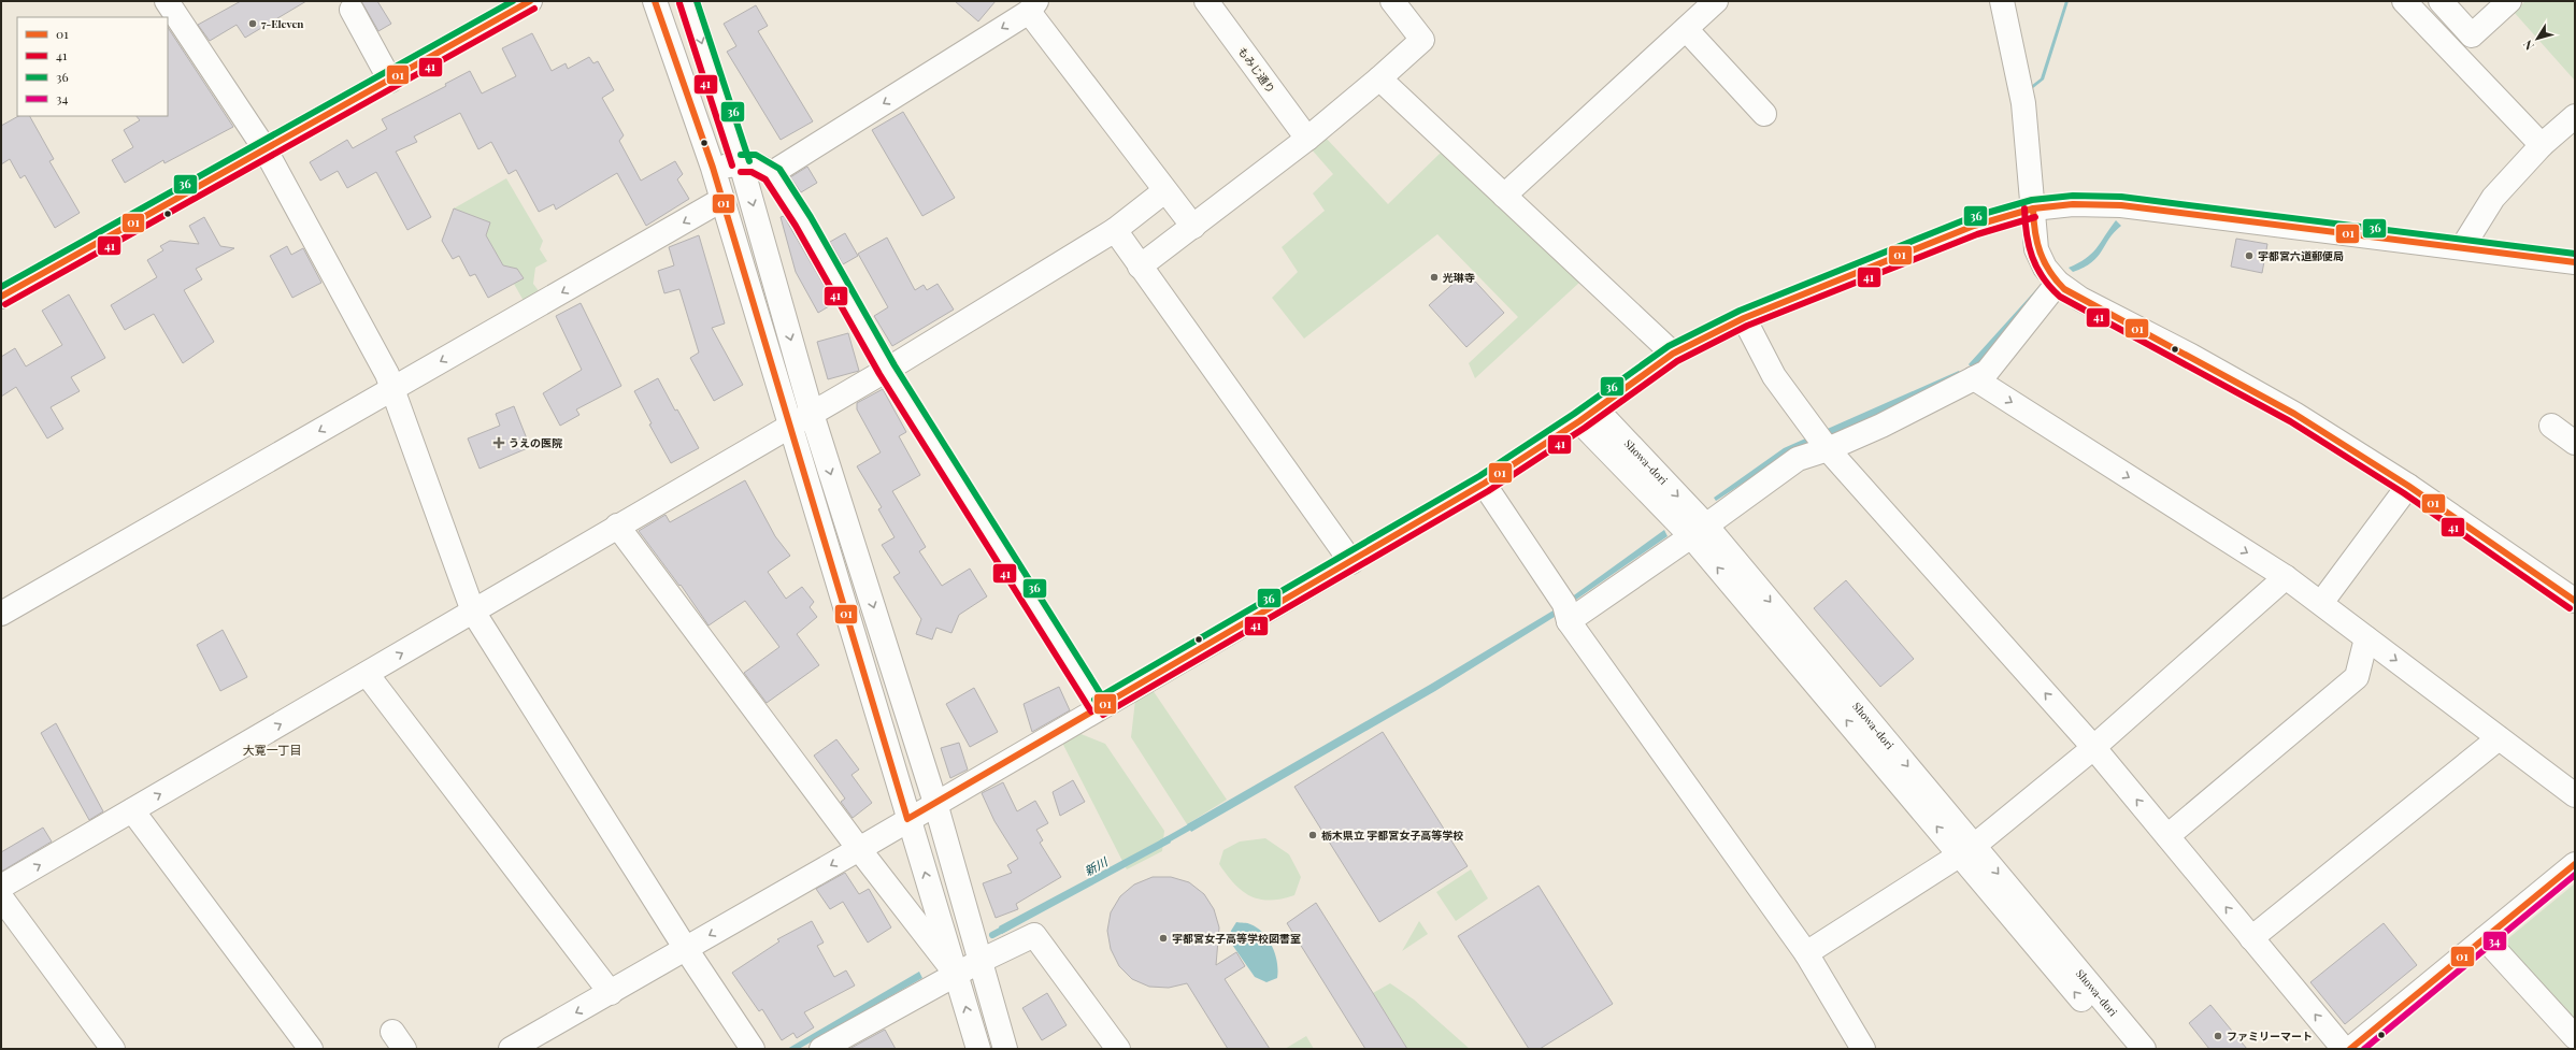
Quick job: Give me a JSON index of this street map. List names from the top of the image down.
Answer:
{
  "streets": {
    "street": ["もみじ通り", "Showa-dori"]
  },
  "districts": ["大寛一丁目"],
  "water": ["新川"],
  "places": {
    "other": [
      "7-Eleven",
      "宇都宮六道郵便局",
      "光琳寺",
      "栃木県立 宇都宮女子高等学校",
      "宇都宮女子高等学校図書室",
      "ファミリーマート"
    ],
    "health": ["うえの医院"]
  },
  "lines": [
    "transit line 01",
    "transit line 36",
    "transit line 41",
    "transit line 34"
  ],
  "legend": [
    "01",
    "41",
    "36",
    "34"
  ],
  "north": "bottom left"
}
